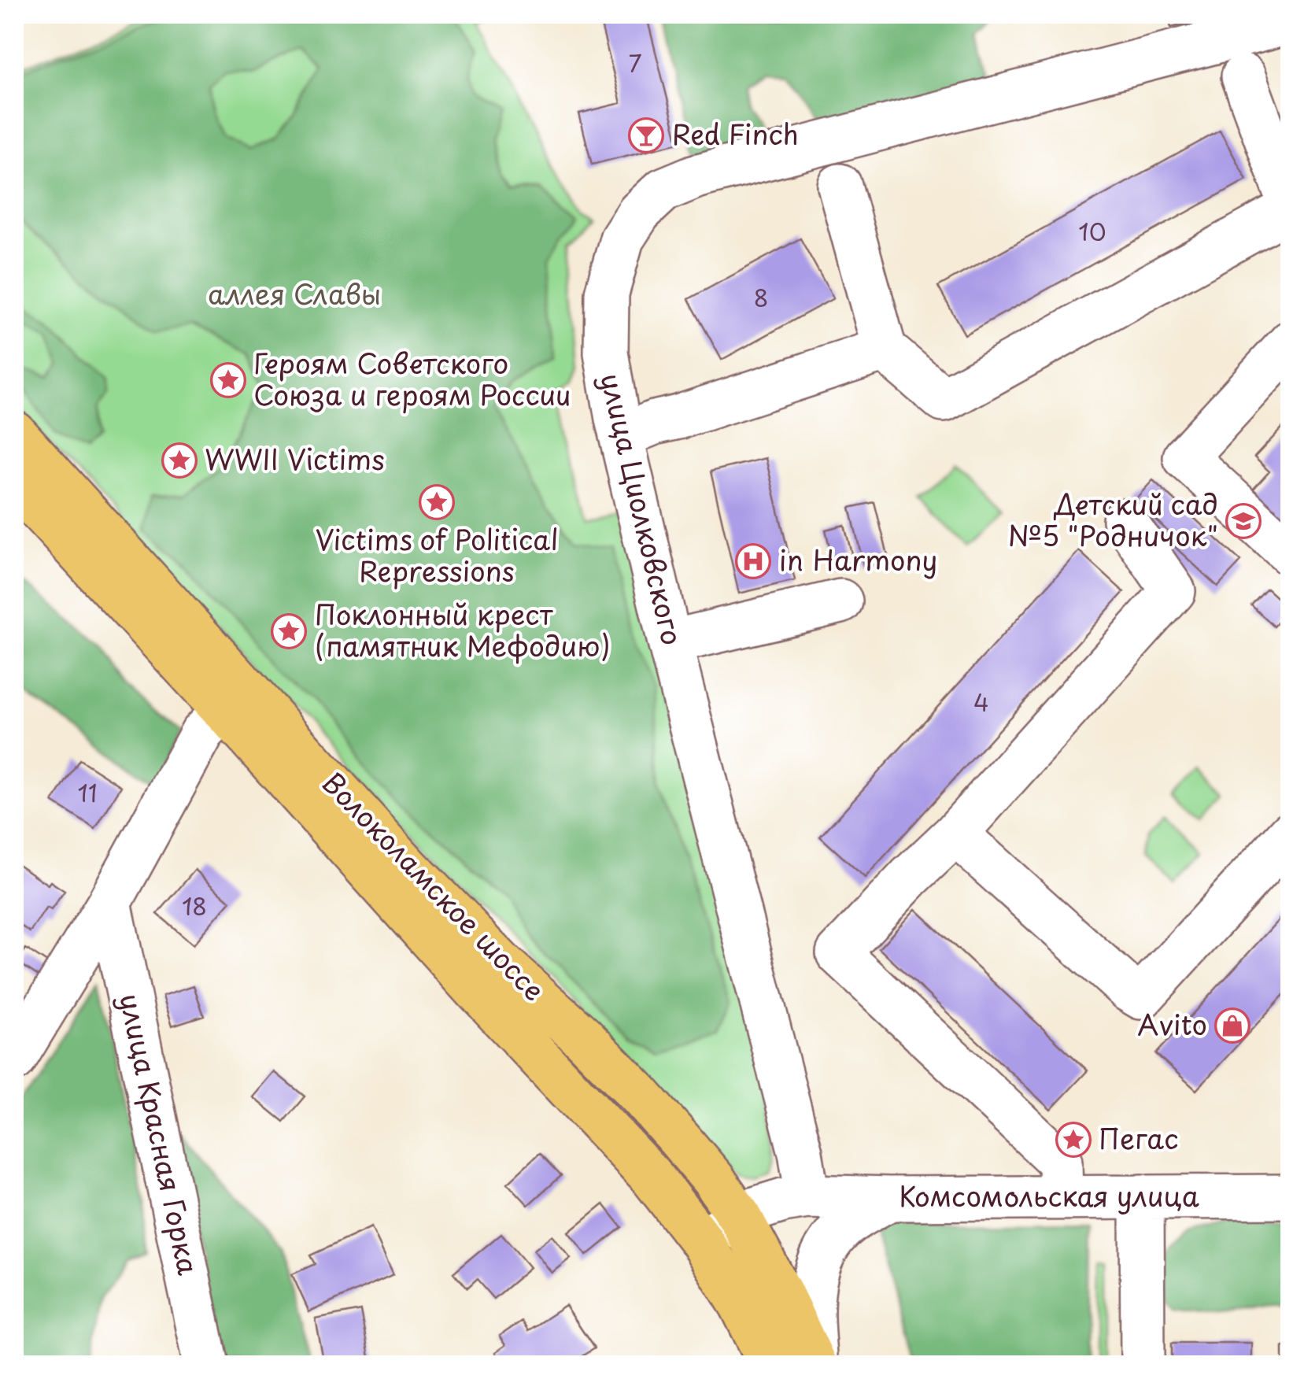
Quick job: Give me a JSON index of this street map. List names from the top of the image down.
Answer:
{
  "streets": {
    "main road": ["Волоколамское шоссе"],
    "street": ["улица Циолковского", "улица Красная Горка", "Комсомольская улица"]
  },
  "crossings": [
    ["улица Циолковского", "Комсомольская улица"],
    ["Волоколамское шоссе", "Комсомольская улица"]
  ],
  "parks": ["аллея Славы"],
  "places": {
    "bar": ["Red Finch"],
    "place": [
      "Героям Советского Союза и героям России",
      "WWII Victims",
      "Victims of Political Repressions",
      "Поклонный крест (памятник Мефодию)",
      "Пегас"
    ],
    "school or university": ["Детский сад №5 \"Родничок\""],
    "hospital": ["in Harmony"],
    "shop": ["Avito"]
  },
  "house_numbers": [
    "7",
    "10",
    "8",
    "4",
    "11",
    "18"
  ]
}
